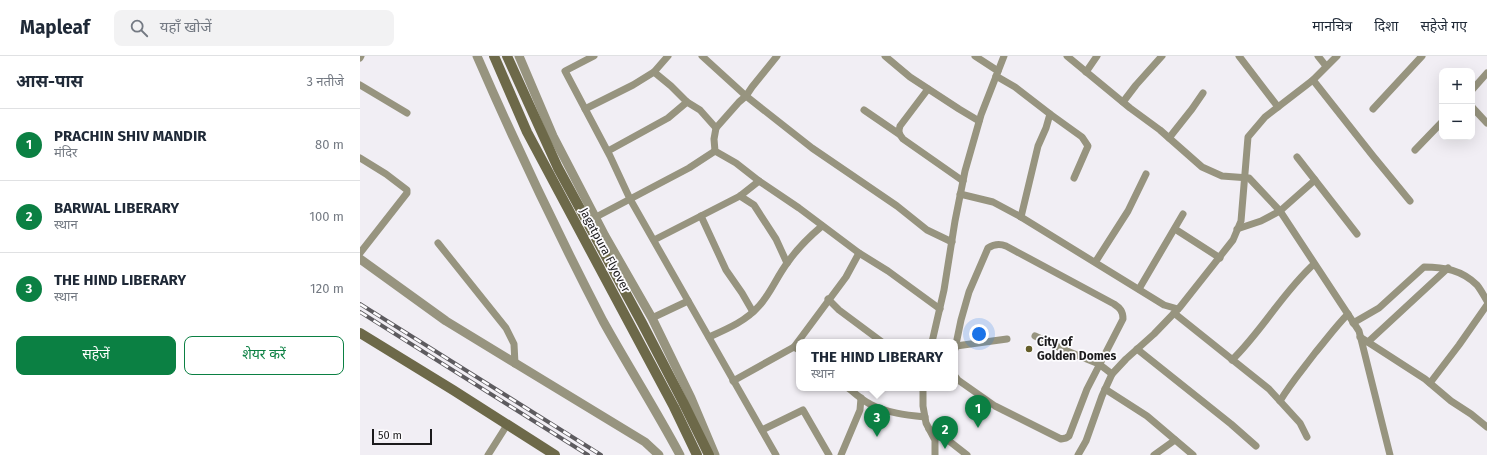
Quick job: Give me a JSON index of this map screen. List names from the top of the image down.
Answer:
{
  "streets": {
    "main road": ["Jagatpura Flyover"]
  },
  "places": ["City of Golden Domes"],
  "scale_bar": "50 m",
  "page": {
    "header": "Mapleaf",
    "search": "यहाँ खोजें",
    "nav": ["मानचित्र", "दिशा", "सहेजे गए"],
    "heading": ["आस-पास", "3 नतीजे"],
    "map_buttons": ["+", "−"],
    "list": [
      {
        "mark": "1",
        "name": "PRACHIN SHIV MANDIR",
        "note": "मंदिर",
        "value": "80 m"
      },
      {
        "mark": "2",
        "name": "BARWAL LIBERARY",
        "note": "स्थान",
        "value": "100 m"
      },
      {
        "mark": "3",
        "name": "THE HIND LIBERARY",
        "note": "स्थान",
        "value": "120 m"
      }
    ],
    "buttons": ["सहेजें", "शेयर करें"],
    "popup": ["THE HIND LIBERARY", "स्थान"],
    "pins": ["1", "3", "2"],
    "scale": "50 m"
  }
}
